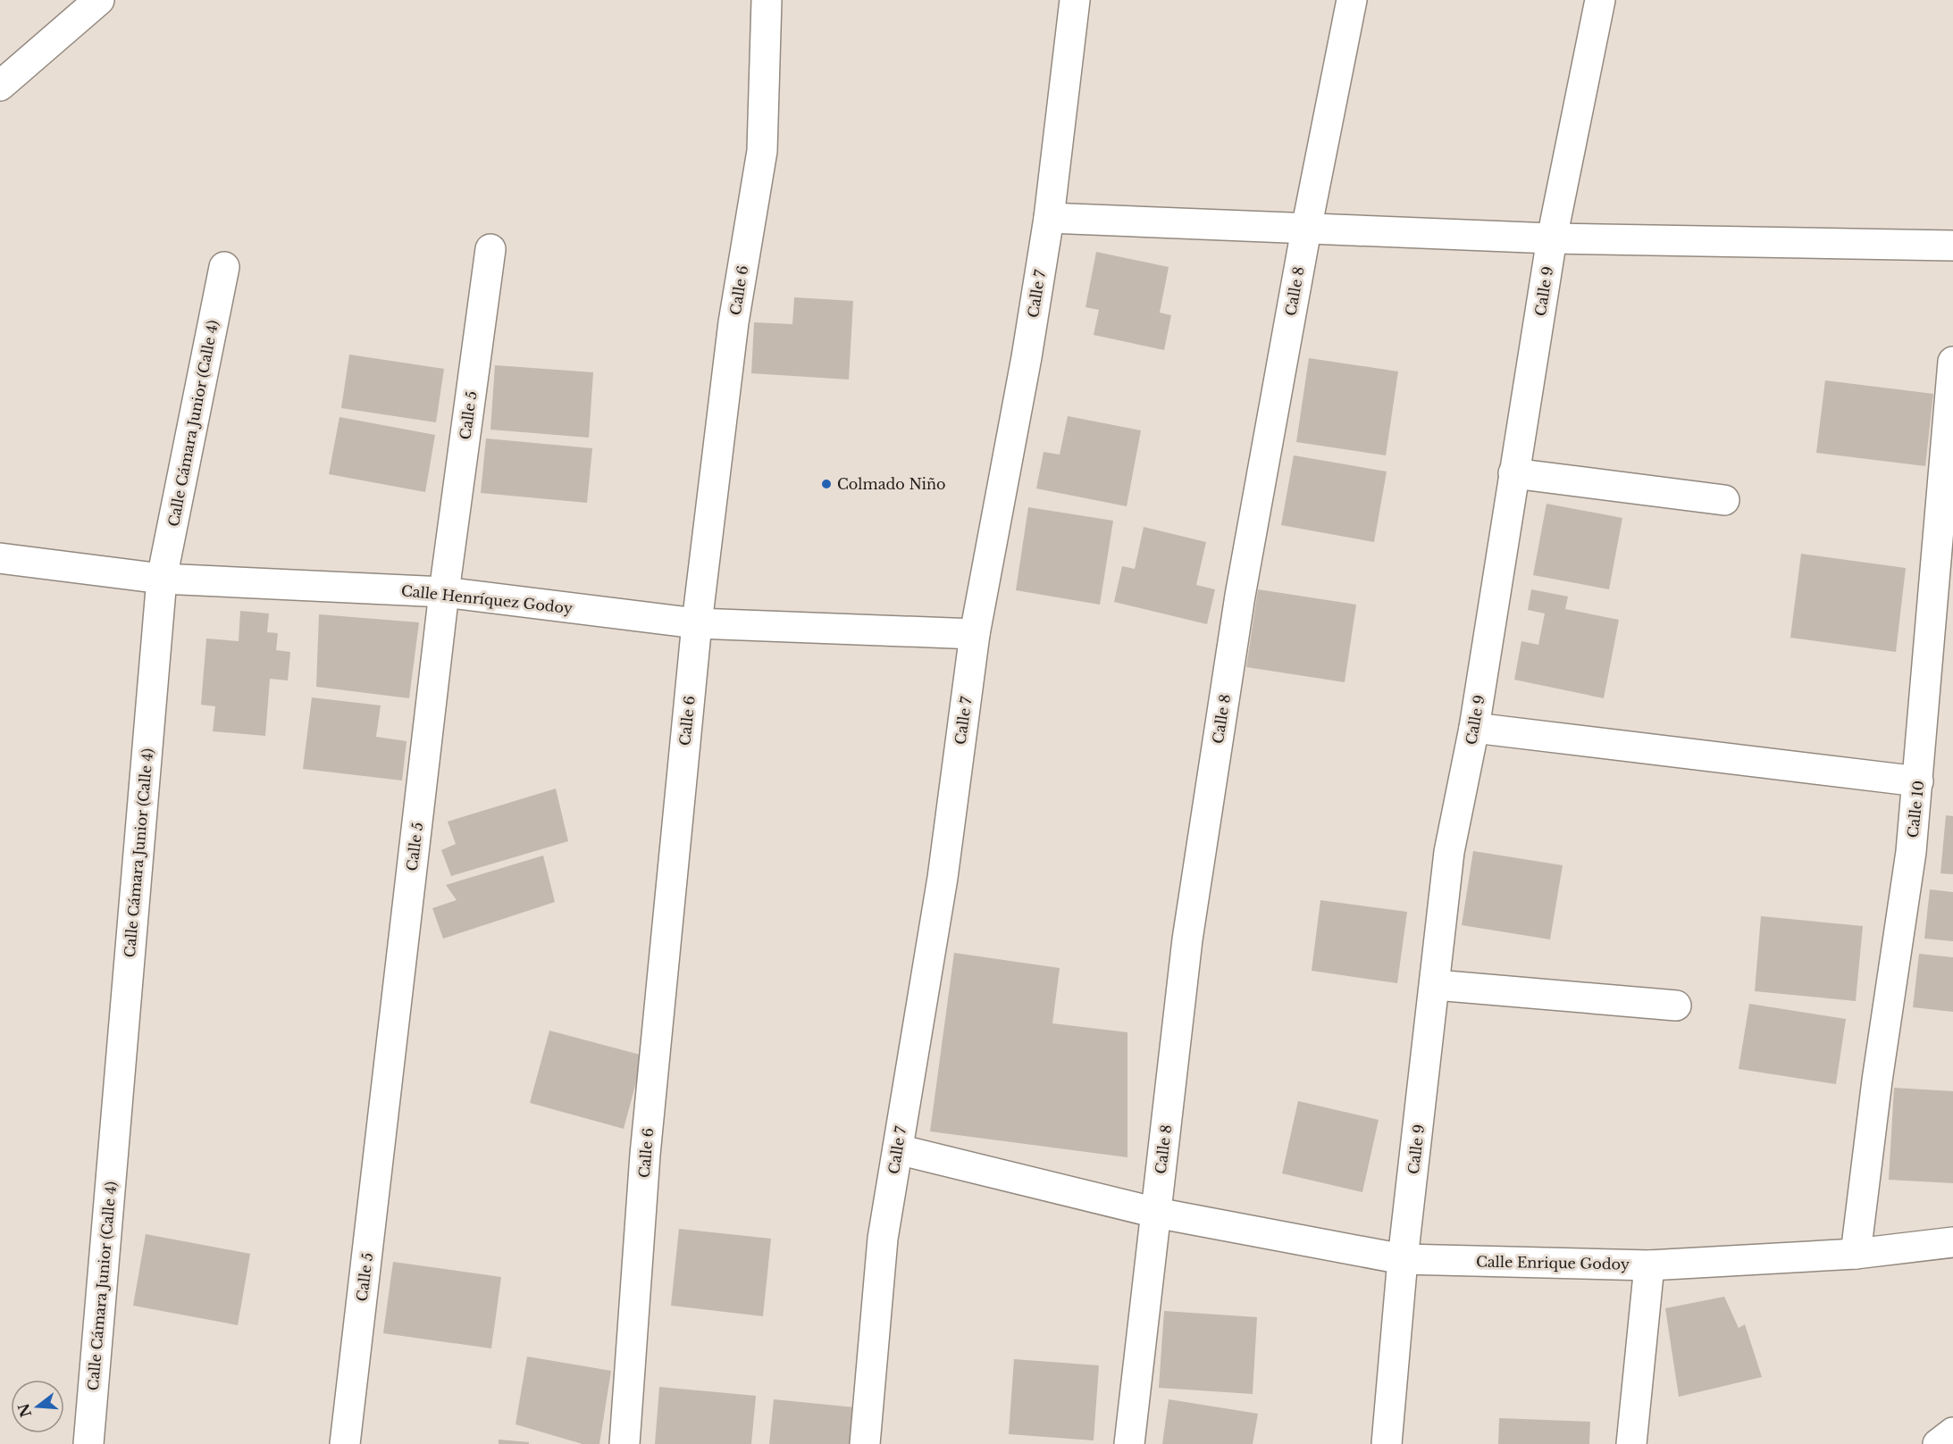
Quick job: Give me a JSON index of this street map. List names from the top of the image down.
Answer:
{
  "streets": {
    "street": [
      "Calle 6",
      "Calle 8",
      "Calle 9",
      "Calle 7",
      "Calle 5",
      "Calle Cámara Junior (Calle 4)",
      "Calle Henríquez Godoy",
      "Calle 10",
      "Calle Enrique Godoy"
    ]
  },
  "crossings": [
    ["Calle 6", "Calle Henríquez Godoy"],
    ["Calle 8", "Calle Enrique Godoy"],
    ["Calle 9", "Calle Enrique Godoy"],
    ["Calle 7", "Calle Henríquez Godoy"],
    ["Calle 7", "Calle Enrique Godoy"],
    ["Calle 5", "Calle Henríquez Godoy"],
    ["Calle Cámara Junior (Calle 4)", "Calle Henríquez Godoy"],
    ["Calle 10", "Calle Enrique Godoy"]
  ],
  "places": ["Colmado Niño"],
  "north": "left"
}
